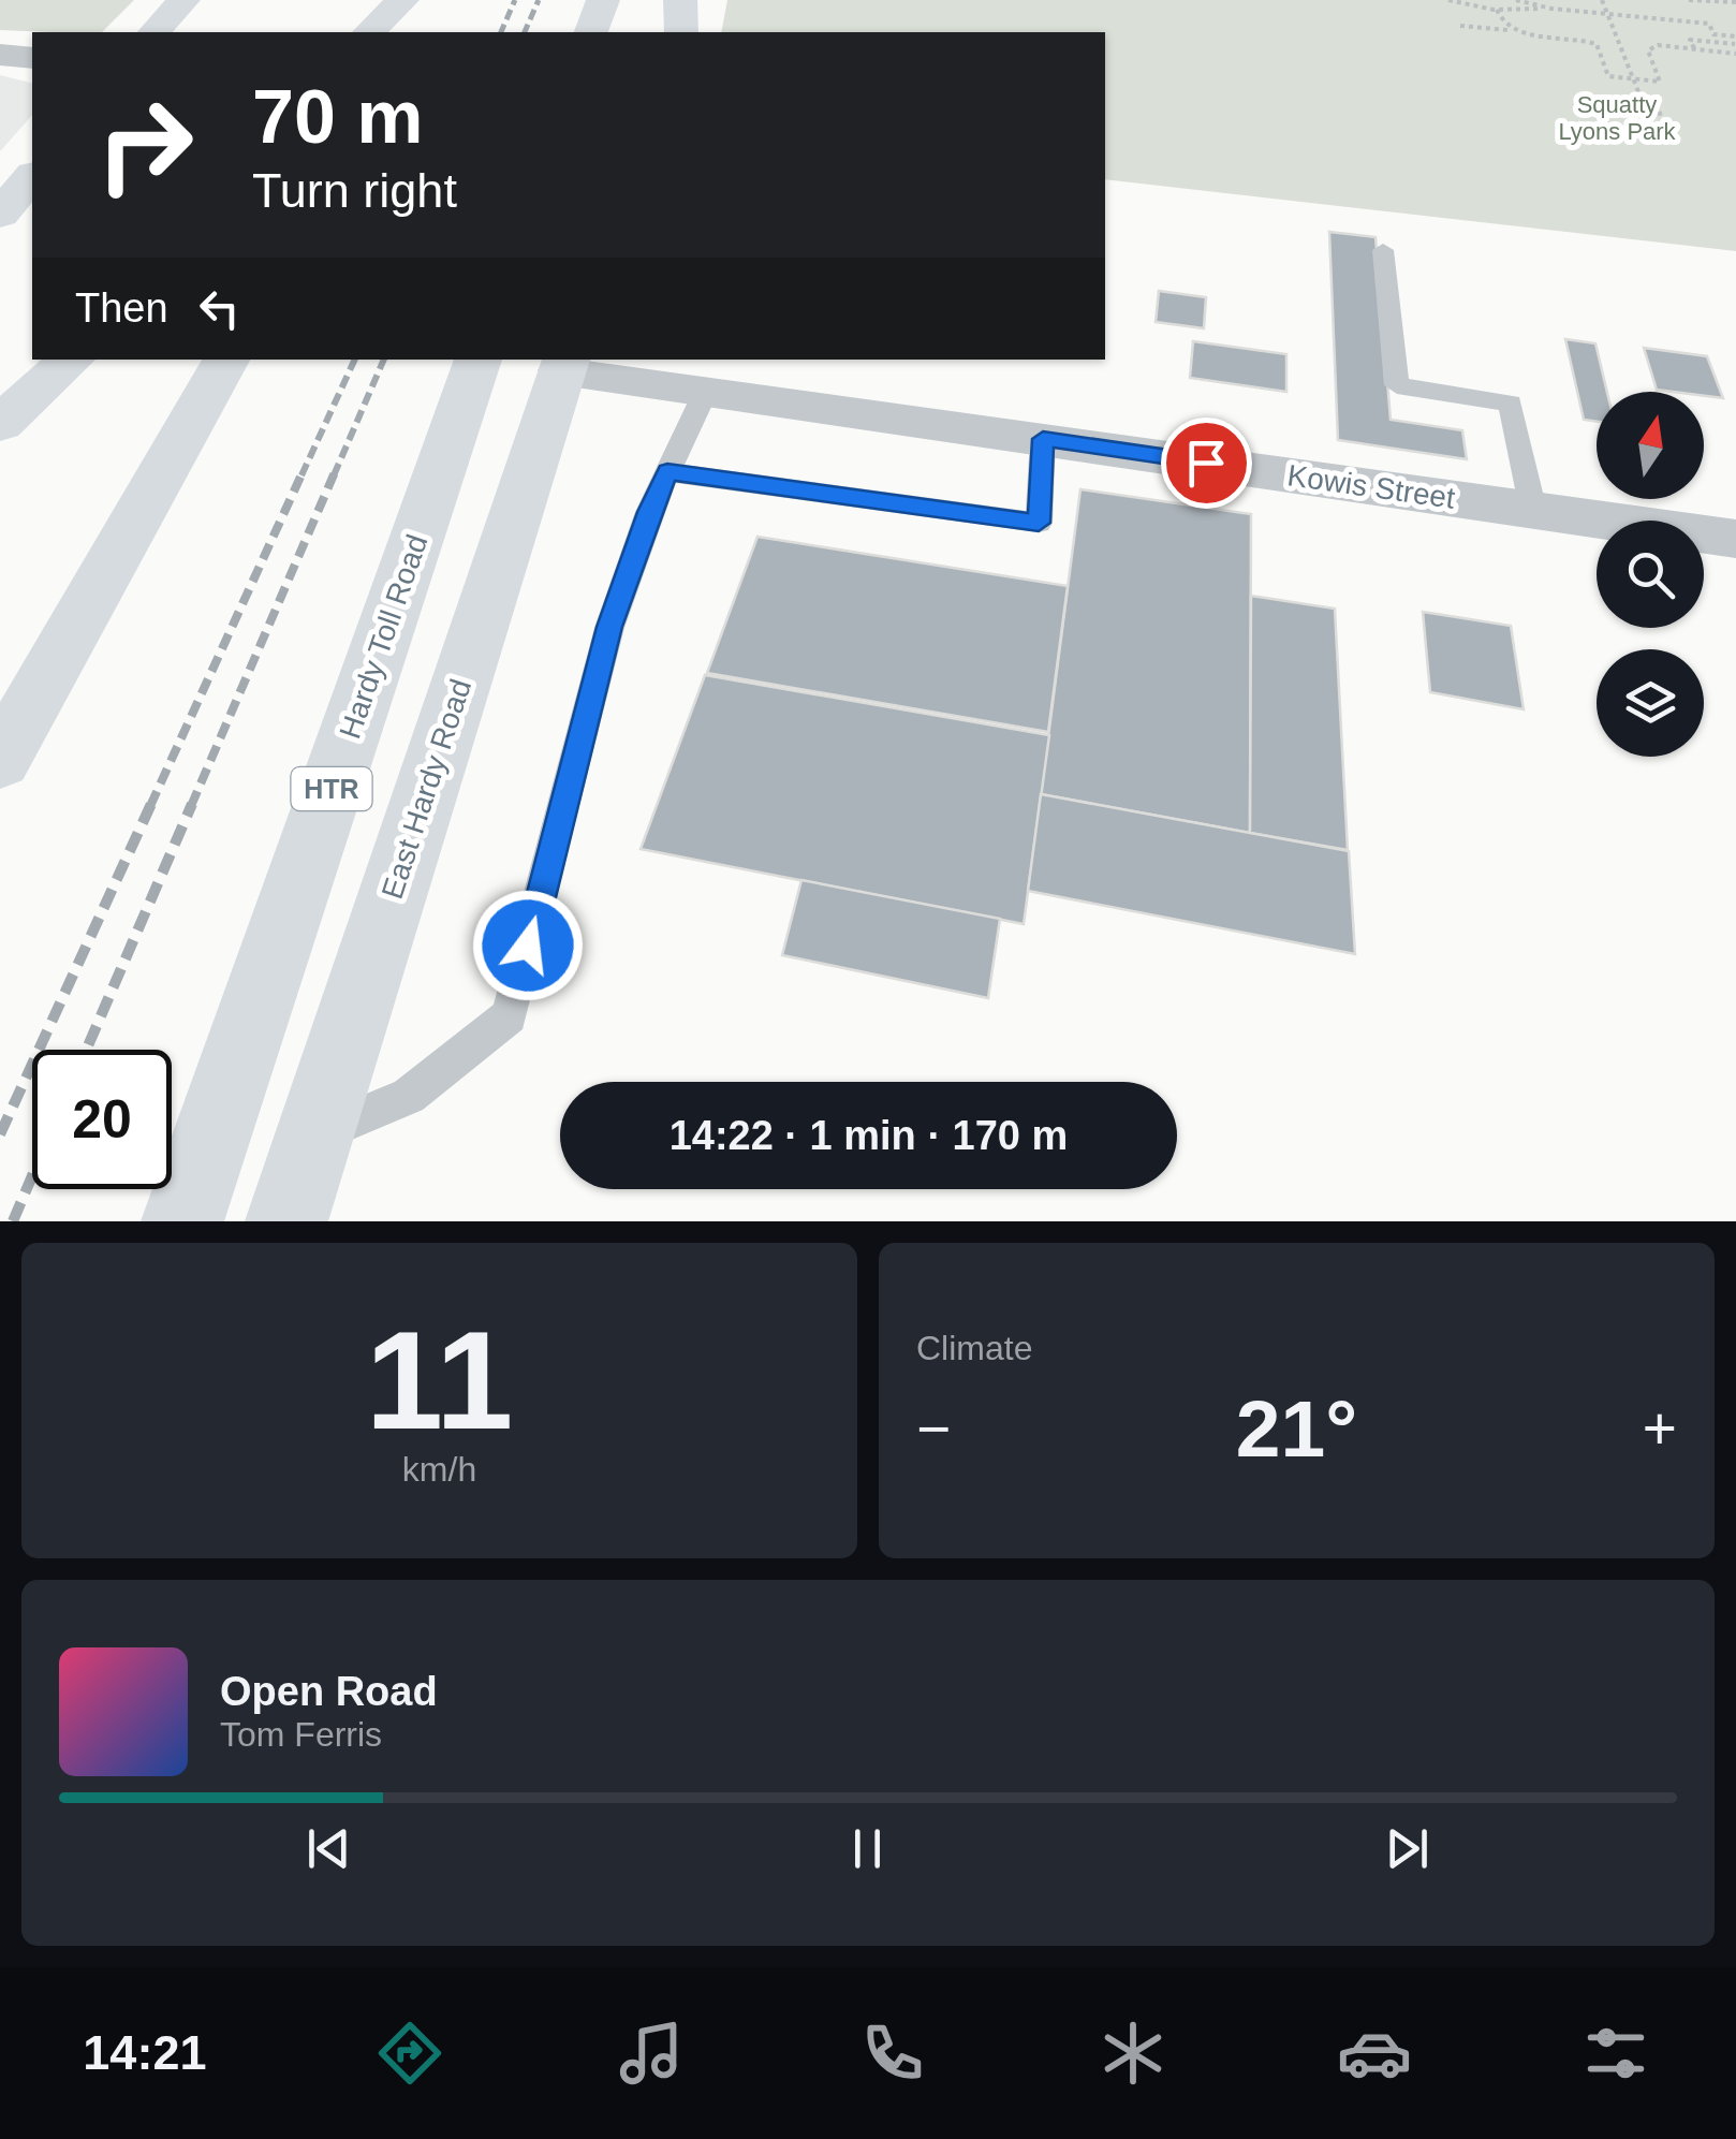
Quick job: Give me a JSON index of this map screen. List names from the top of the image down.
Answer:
{
  "streets": {
    "main road": ["Hardy Toll Road", "HTR", "East Hardy Road"],
    "street": ["Kowis Street"]
  },
  "crossings": [
    ["Kowis Street", "East Hardy Road"]
  ],
  "parks": ["Squatty Lyons Park"],
  "north": "top",
  "page": {
    "turn": ["70 m", "Turn right"],
    "then": "Then",
    "limit": "20",
    "trip": "14:22 · 1 min · 170 m",
    "tile": [
      ["11", "km/h"],
      "Climate"
    ],
    "heat": ["−", "21°", "+"],
    "song": ["Open Road", "Tom Ferris"],
    "tabs": "14:21"
  }
}
